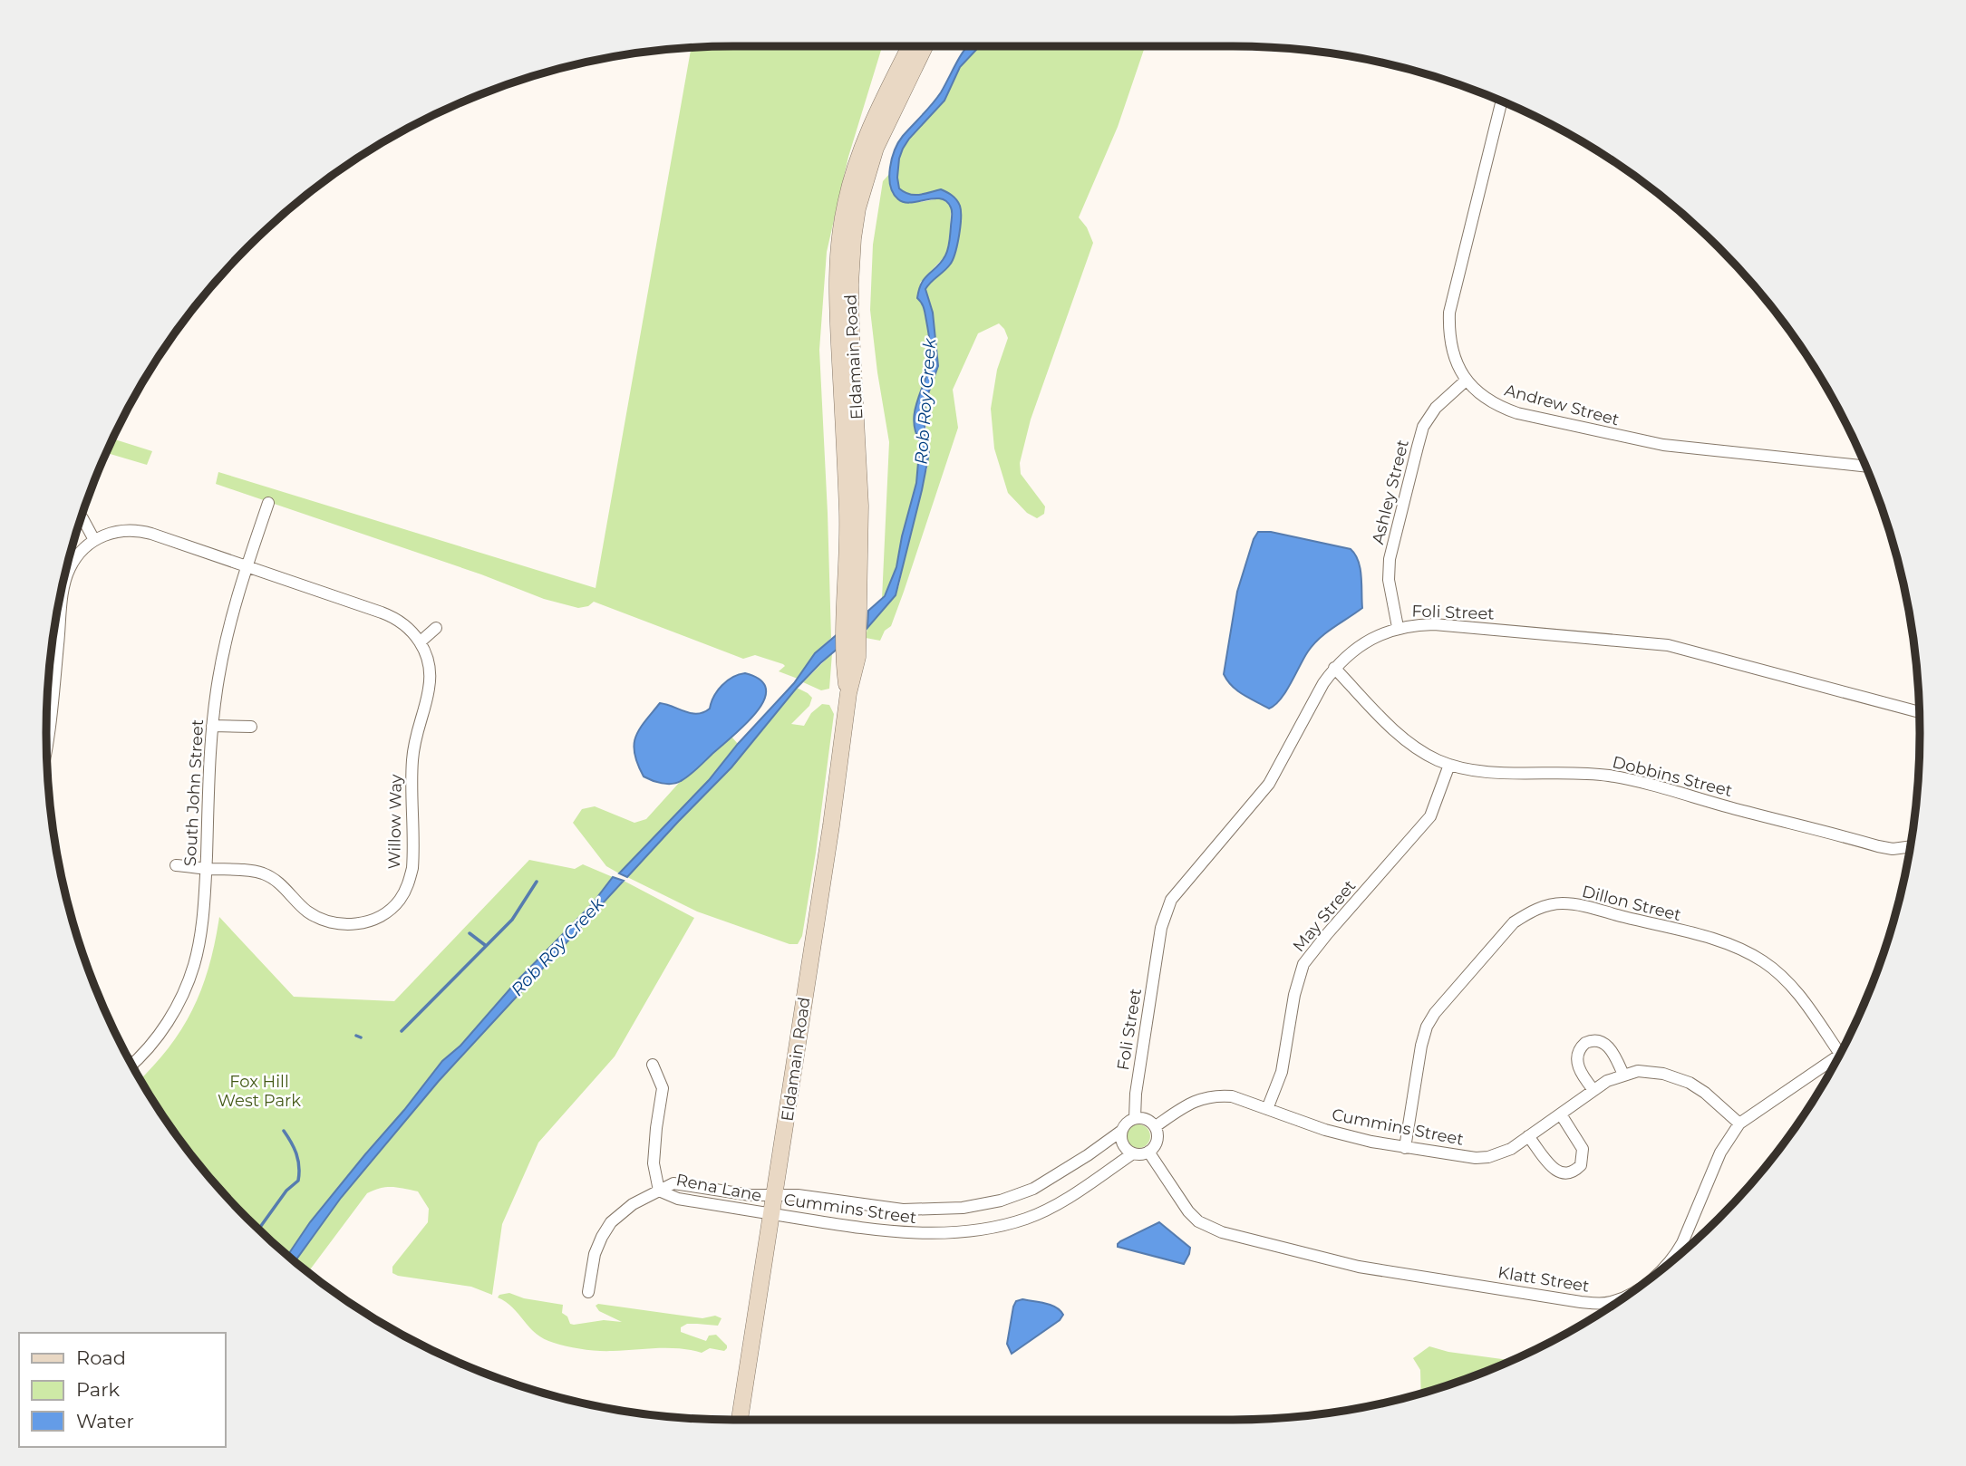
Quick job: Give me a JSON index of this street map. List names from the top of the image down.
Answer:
{
  "streets": {
    "main road": ["Eldamain Road"],
    "street": [
      "Andrew Street",
      "Ashley Street",
      "Foli Street",
      "Dobbins Street",
      "South John Street",
      "Willow Way",
      "Dillon Street",
      "May Street",
      "Cummins Street",
      "Rena Lane",
      "Klatt Street"
    ]
  },
  "crossings": [
    ["Eldamain Road", "Cummins Street"],
    ["Eldamain Road", "Rena Lane"],
    ["Andrew Street", "Ashley Street"],
    ["Ashley Street", "Foli Street"],
    ["Foli Street", "Dobbins Street"],
    ["Foli Street", "Cummins Street"],
    ["Foli Street", "Klatt Street"],
    ["Dobbins Street", "May Street"],
    ["South John Street", "Willow Way"],
    ["Dillon Street", "Cummins Street"],
    ["Dillon Street", "Klatt Street"],
    ["May Street", "Cummins Street"],
    ["Cummins Street", "Rena Lane"],
    ["Cummins Street", "Klatt Street"]
  ],
  "water": ["Rob Roy Creek"],
  "parks": ["Fox Hill West Park"],
  "legend": ["Road", "Park", "Water"]
}
